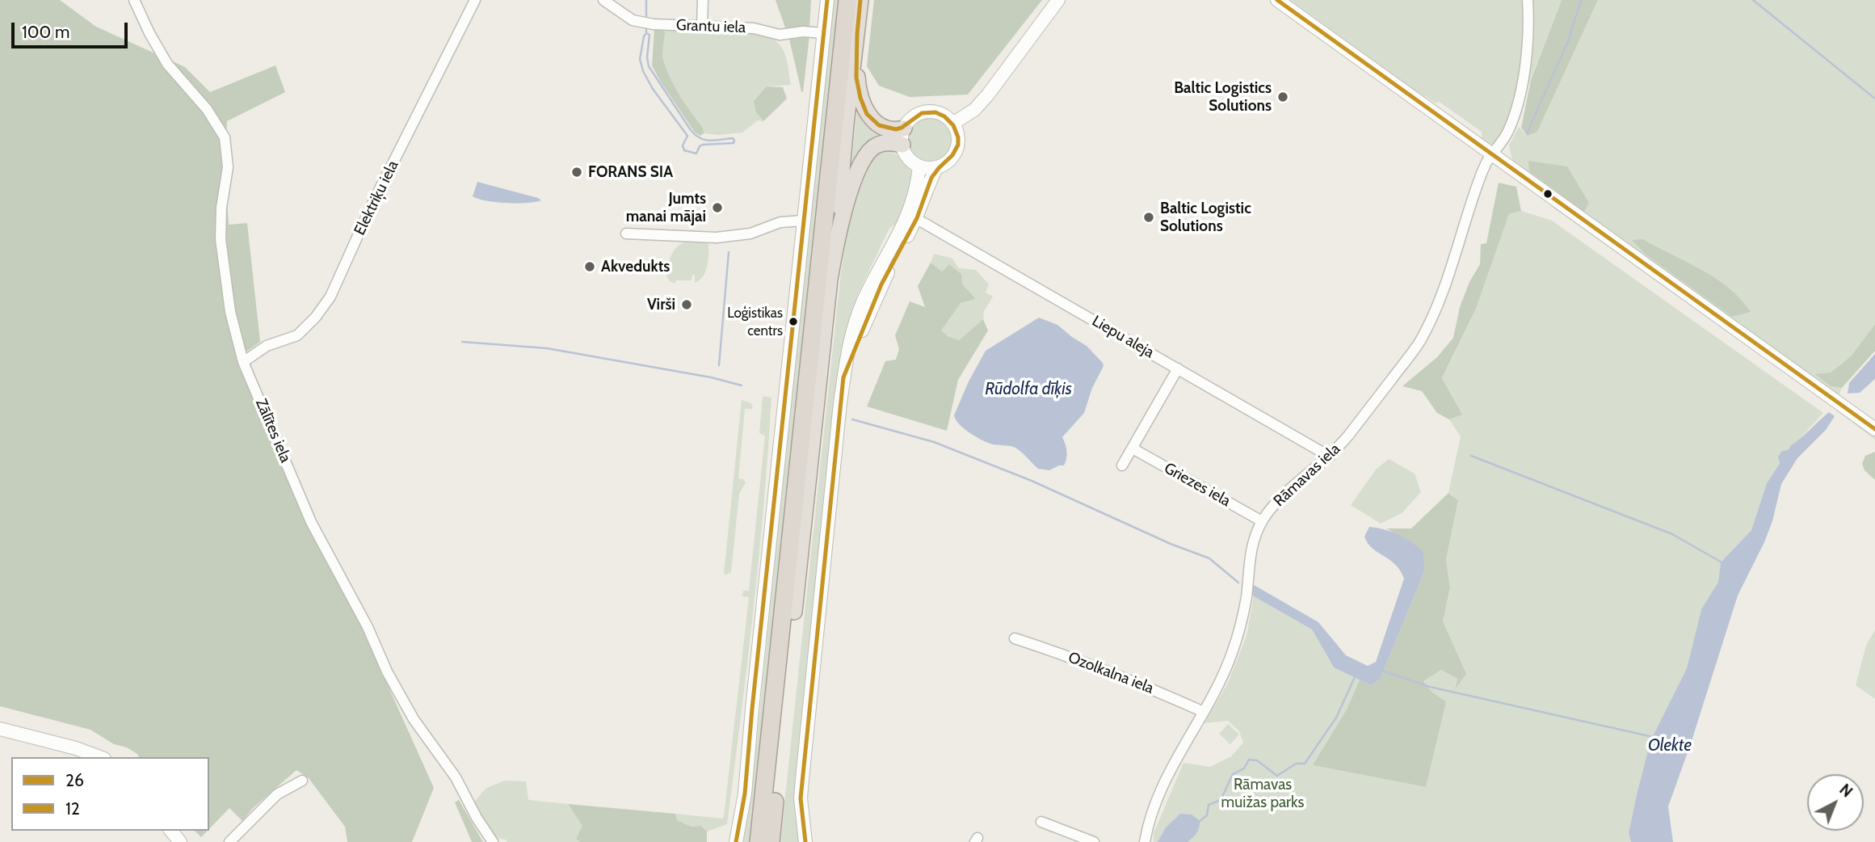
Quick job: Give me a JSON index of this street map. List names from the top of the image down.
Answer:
{
  "streets": {
    "street": [
      "Grantu iela",
      "Elektriķu iela",
      "Liepu aleja",
      "Zālītes iela",
      "Rāmavas iela",
      "Griezes iela",
      "Ozolkalna iela"
    ]
  },
  "crossings": [
    ["Elektriķu iela", "Zālītes iela"],
    ["Liepu aleja", "Rāmavas iela"],
    ["Rāmavas iela", "Griezes iela"],
    ["Rāmavas iela", "Ozolkalna iela"]
  ],
  "water": ["Rūdolfa dīķis", "Olekte"],
  "parks": ["Rāmavas muižas parks"],
  "places": [
    "Baltic Logistics Solutions",
    "FORANS SIA",
    "Jumts manai mājai",
    "Baltic Logistic Solutions",
    "Akvedukts",
    "Virši",
    "Loģistikas centrs"
  ],
  "lines": ["transit line 26", "transit line 12"],
  "legend": ["26", "12"],
  "scale_bar": "100 m",
  "north": "top right"
}
